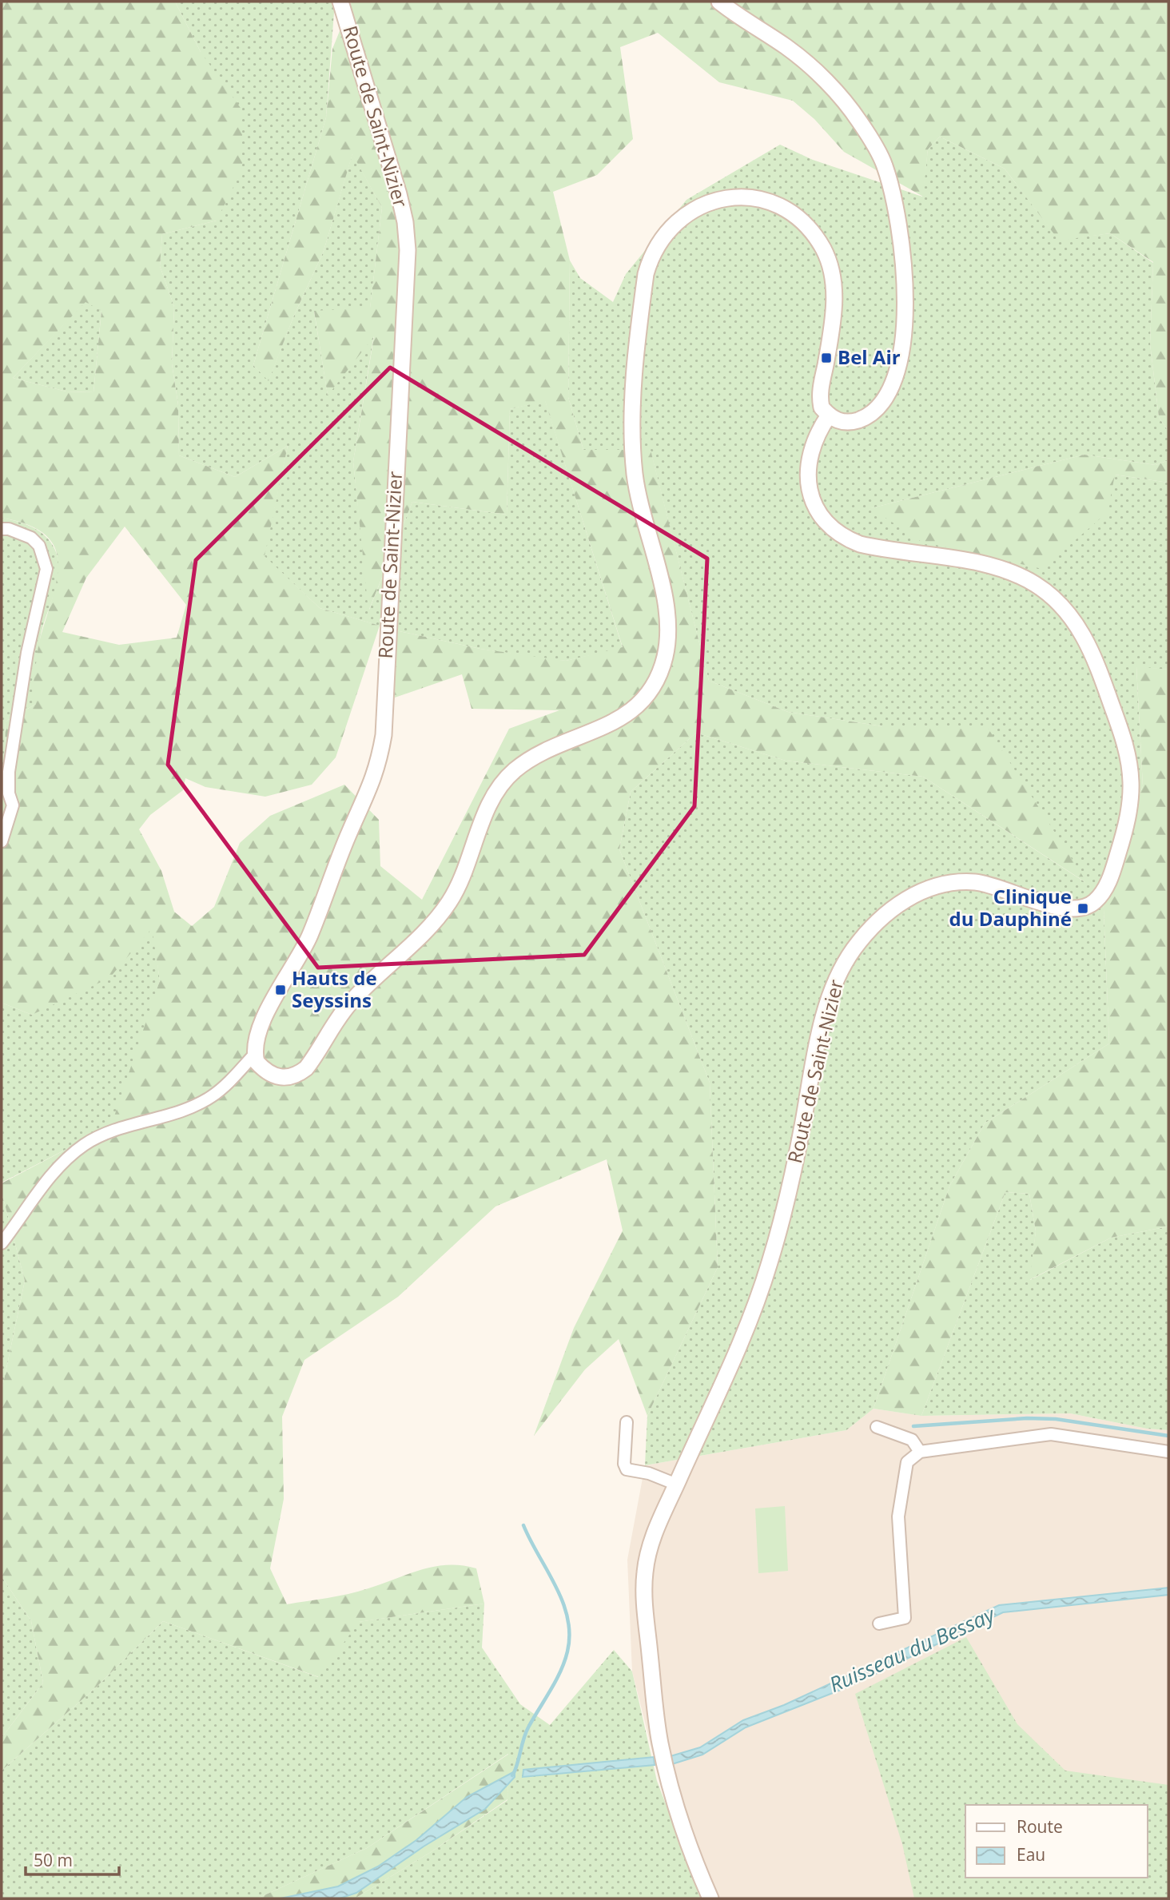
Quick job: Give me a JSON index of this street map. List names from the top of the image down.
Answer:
{
  "streets": {
    "main road": ["Route de Saint-Nizier"]
  },
  "water": ["Ruisseau du Bessay"],
  "places": {
    "transit": ["Bel Air", "Clinique du Dauphiné", "Hauts de Seyssins"]
  },
  "legend": ["Route", "Eau"],
  "scale_bar": "50 m"
}
